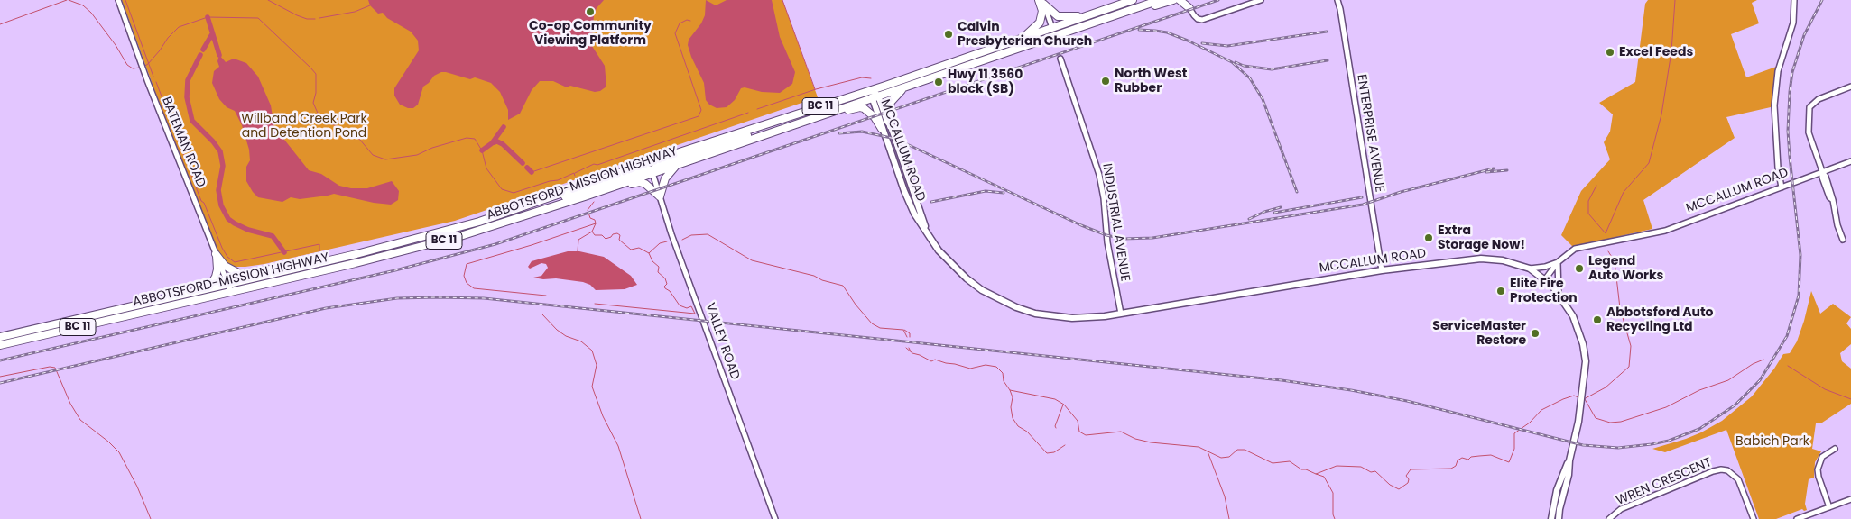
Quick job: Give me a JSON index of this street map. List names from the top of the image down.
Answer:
{
  "streets": {
    "highway": ["BC 11", "ABBOTSFORD-MISSION HIGHWAY"],
    "main road": ["MCCALLUM ROAD"],
    "street": [
      "ENTERPRISE AVENUE",
      "BATEMAN ROAD",
      "INDUSTRIAL AVENUE",
      "VALLEY ROAD",
      "WREN CRESCENT"
    ]
  },
  "crossings": [
    ["ENTERPRISE AVENUE", "MCCALLUM ROAD"],
    ["BATEMAN ROAD", "ABBOTSFORD-MISSION HIGHWAY"],
    ["MCCALLUM ROAD", "ABBOTSFORD-MISSION HIGHWAY"],
    ["MCCALLUM ROAD", "INDUSTRIAL AVENUE"],
    ["ABBOTSFORD-MISSION HIGHWAY", "VALLEY ROAD"]
  ],
  "parks": ["Willband Creek Park and Detention Pond", "Babich Park"],
  "places": [
    "Co-op Community Viewing Platform",
    "Calvin Presbyterian Church",
    "Excel Feeds",
    "North West Rubber",
    "Hwy 11 3560 block (SB)",
    "Extra Storage Now!",
    "Legend Auto Works",
    "Elite Fire Protection",
    "Abbotsford Auto Recycling Ltd",
    "ServiceMaster Restore"
  ]
}
